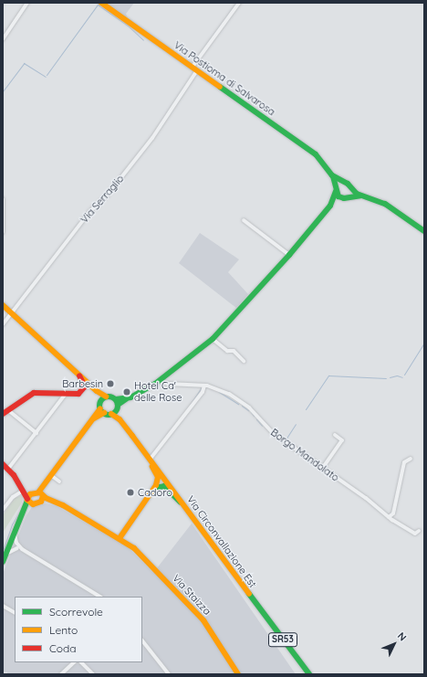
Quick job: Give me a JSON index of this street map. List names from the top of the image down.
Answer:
{
  "streets": {
    "street": [
      "Via Postioma di Salvarosa",
      "Via Serraglio",
      "Borgo Mandolato",
      "Via Circonvallazione Est",
      "Via Staizza",
      "SR53"
    ]
  },
  "crossings": [
    ["Via Postioma di Salvarosa", "Via Serraglio"]
  ],
  "places": ["Barbesin", "Hotel Ca' delle Rose", "Cadoro"],
  "legend": ["Scorrevole", "Lento", "Coda"],
  "north": "top right"
}
